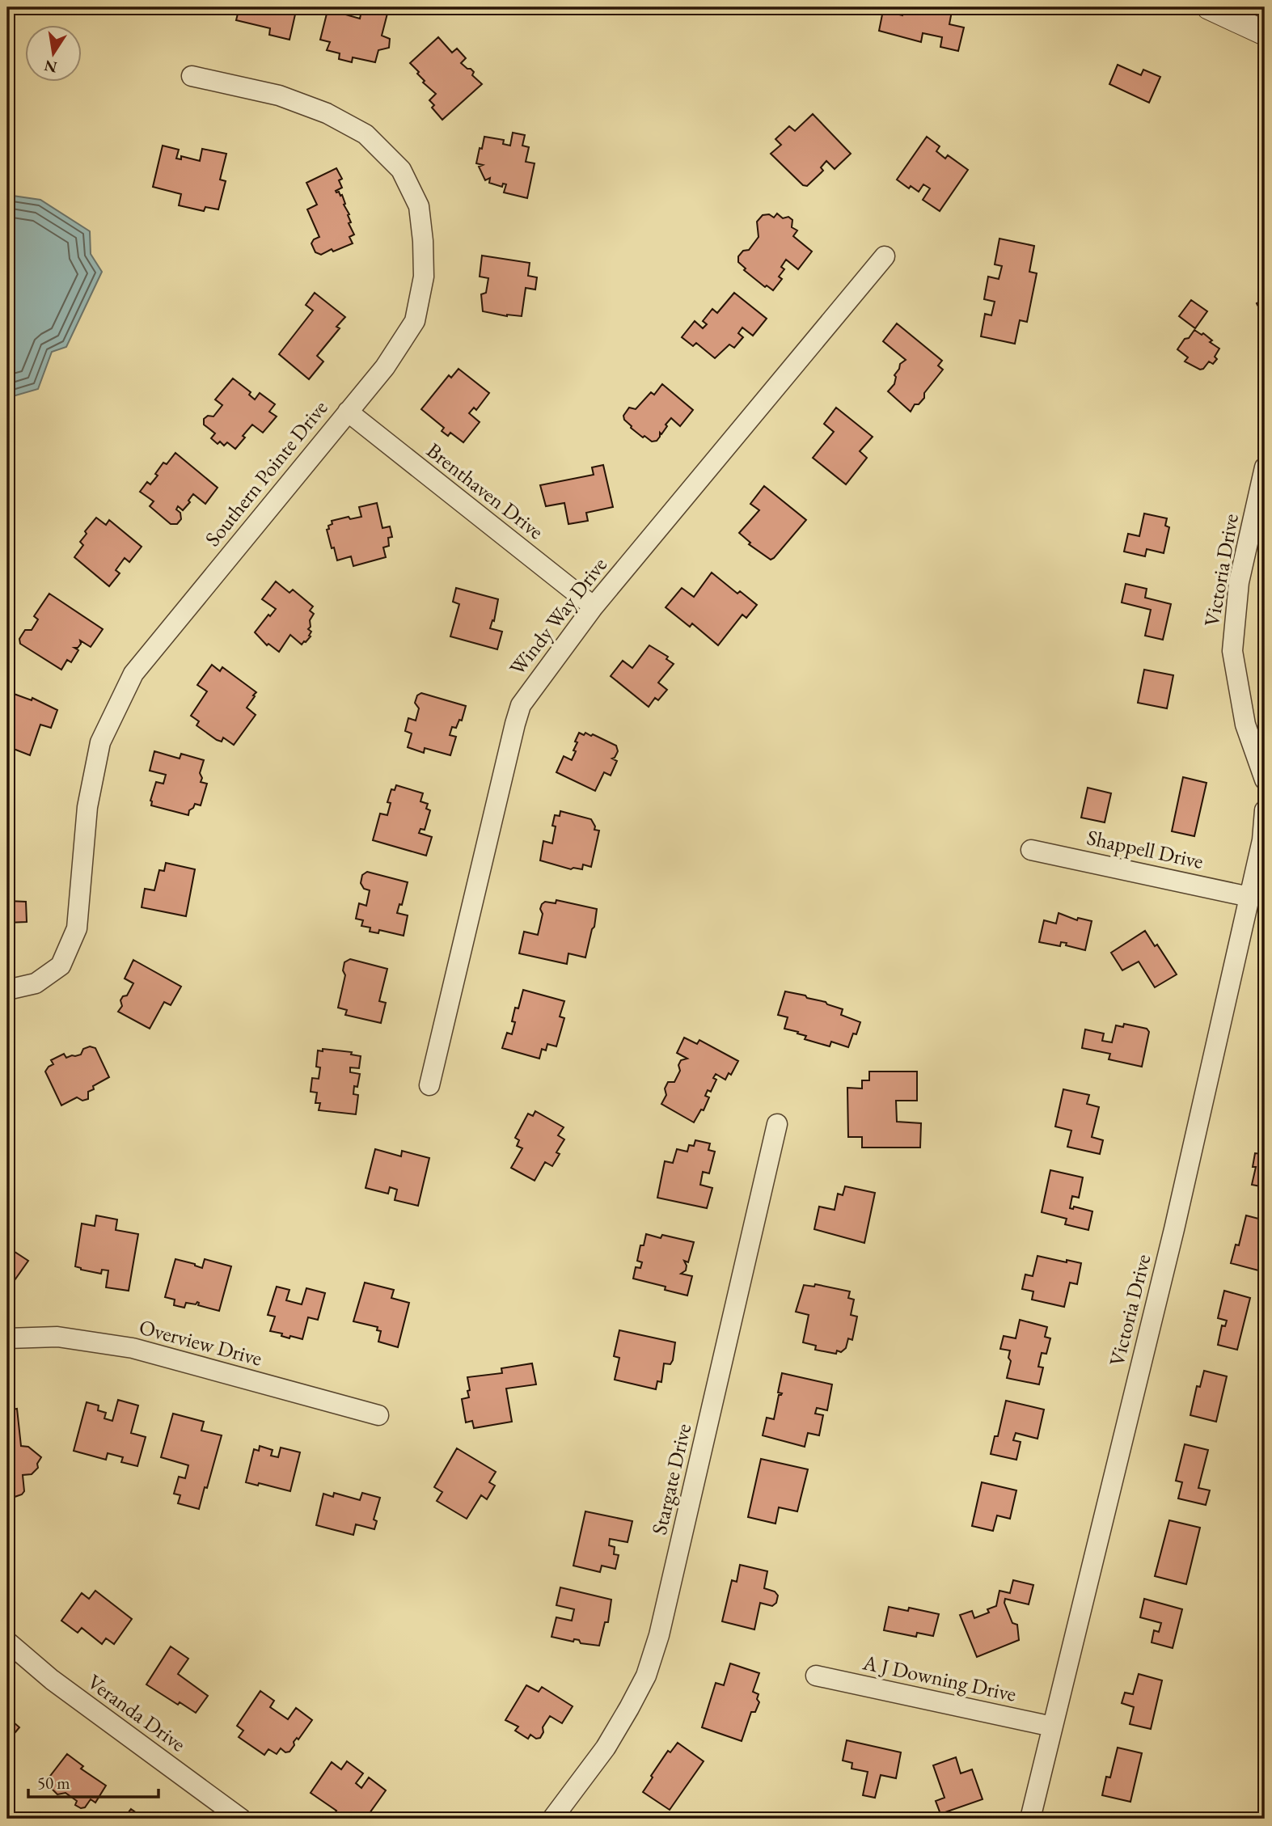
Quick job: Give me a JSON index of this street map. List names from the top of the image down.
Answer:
{
  "streets": {
    "street": [
      "Southern Pointe Drive",
      "Brenthaven Drive",
      "Victoria Drive",
      "Windy Way Drive",
      "Shappell Drive",
      "Overview Drive",
      "Stargate Drive",
      "A J Downing Drive",
      "Veranda Drive"
    ]
  },
  "crossings": [
    ["Southern Pointe Drive", "Brenthaven Drive"],
    ["Brenthaven Drive", "Windy Way Drive"],
    ["Victoria Drive", "Shappell Drive"],
    ["Victoria Drive", "A J Downing Drive"]
  ],
  "scale_bar": "50 m",
  "north": "bottom"
}
